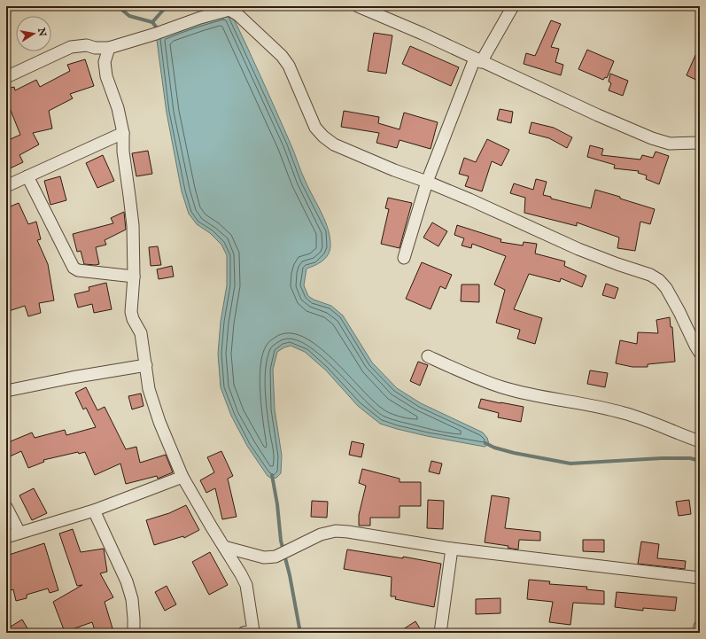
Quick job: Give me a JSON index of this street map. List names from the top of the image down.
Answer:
{
  "north": "right"
}
